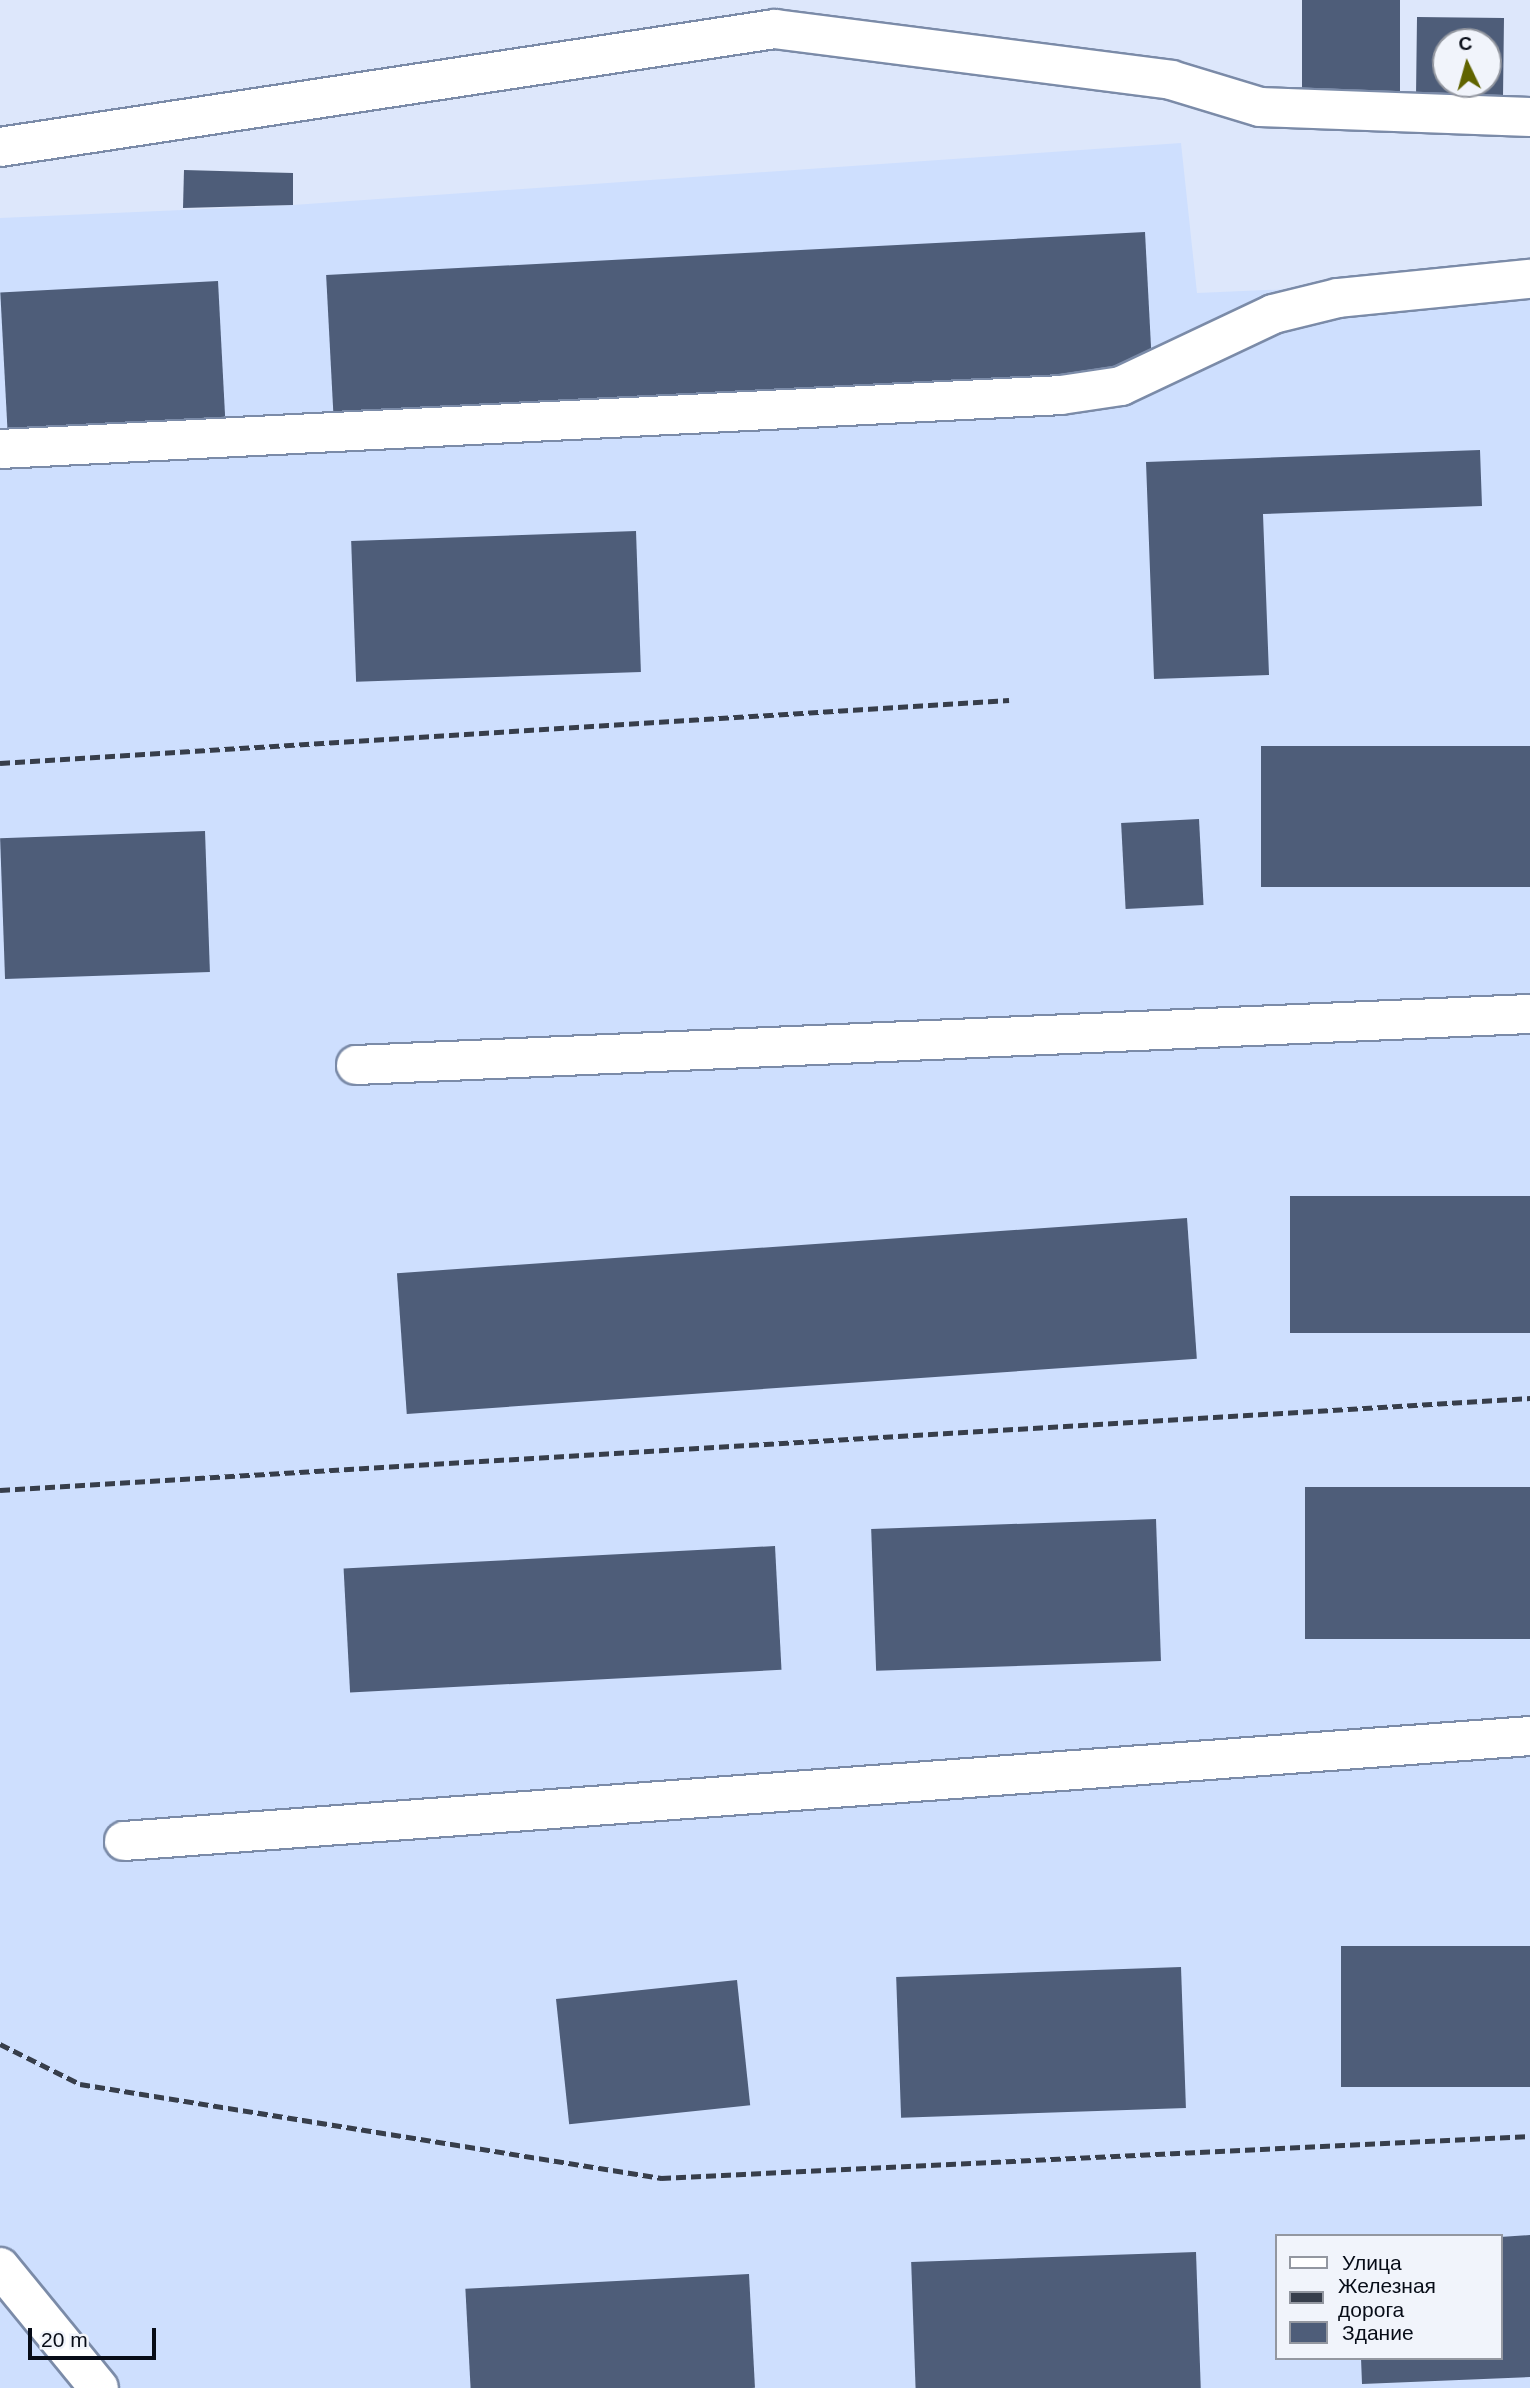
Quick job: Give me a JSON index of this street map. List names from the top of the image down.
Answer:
{
  "legend": ["Улица", "Железная дорога", "Здание"],
  "scale_bar": "20 m",
  "north": "top"
}
